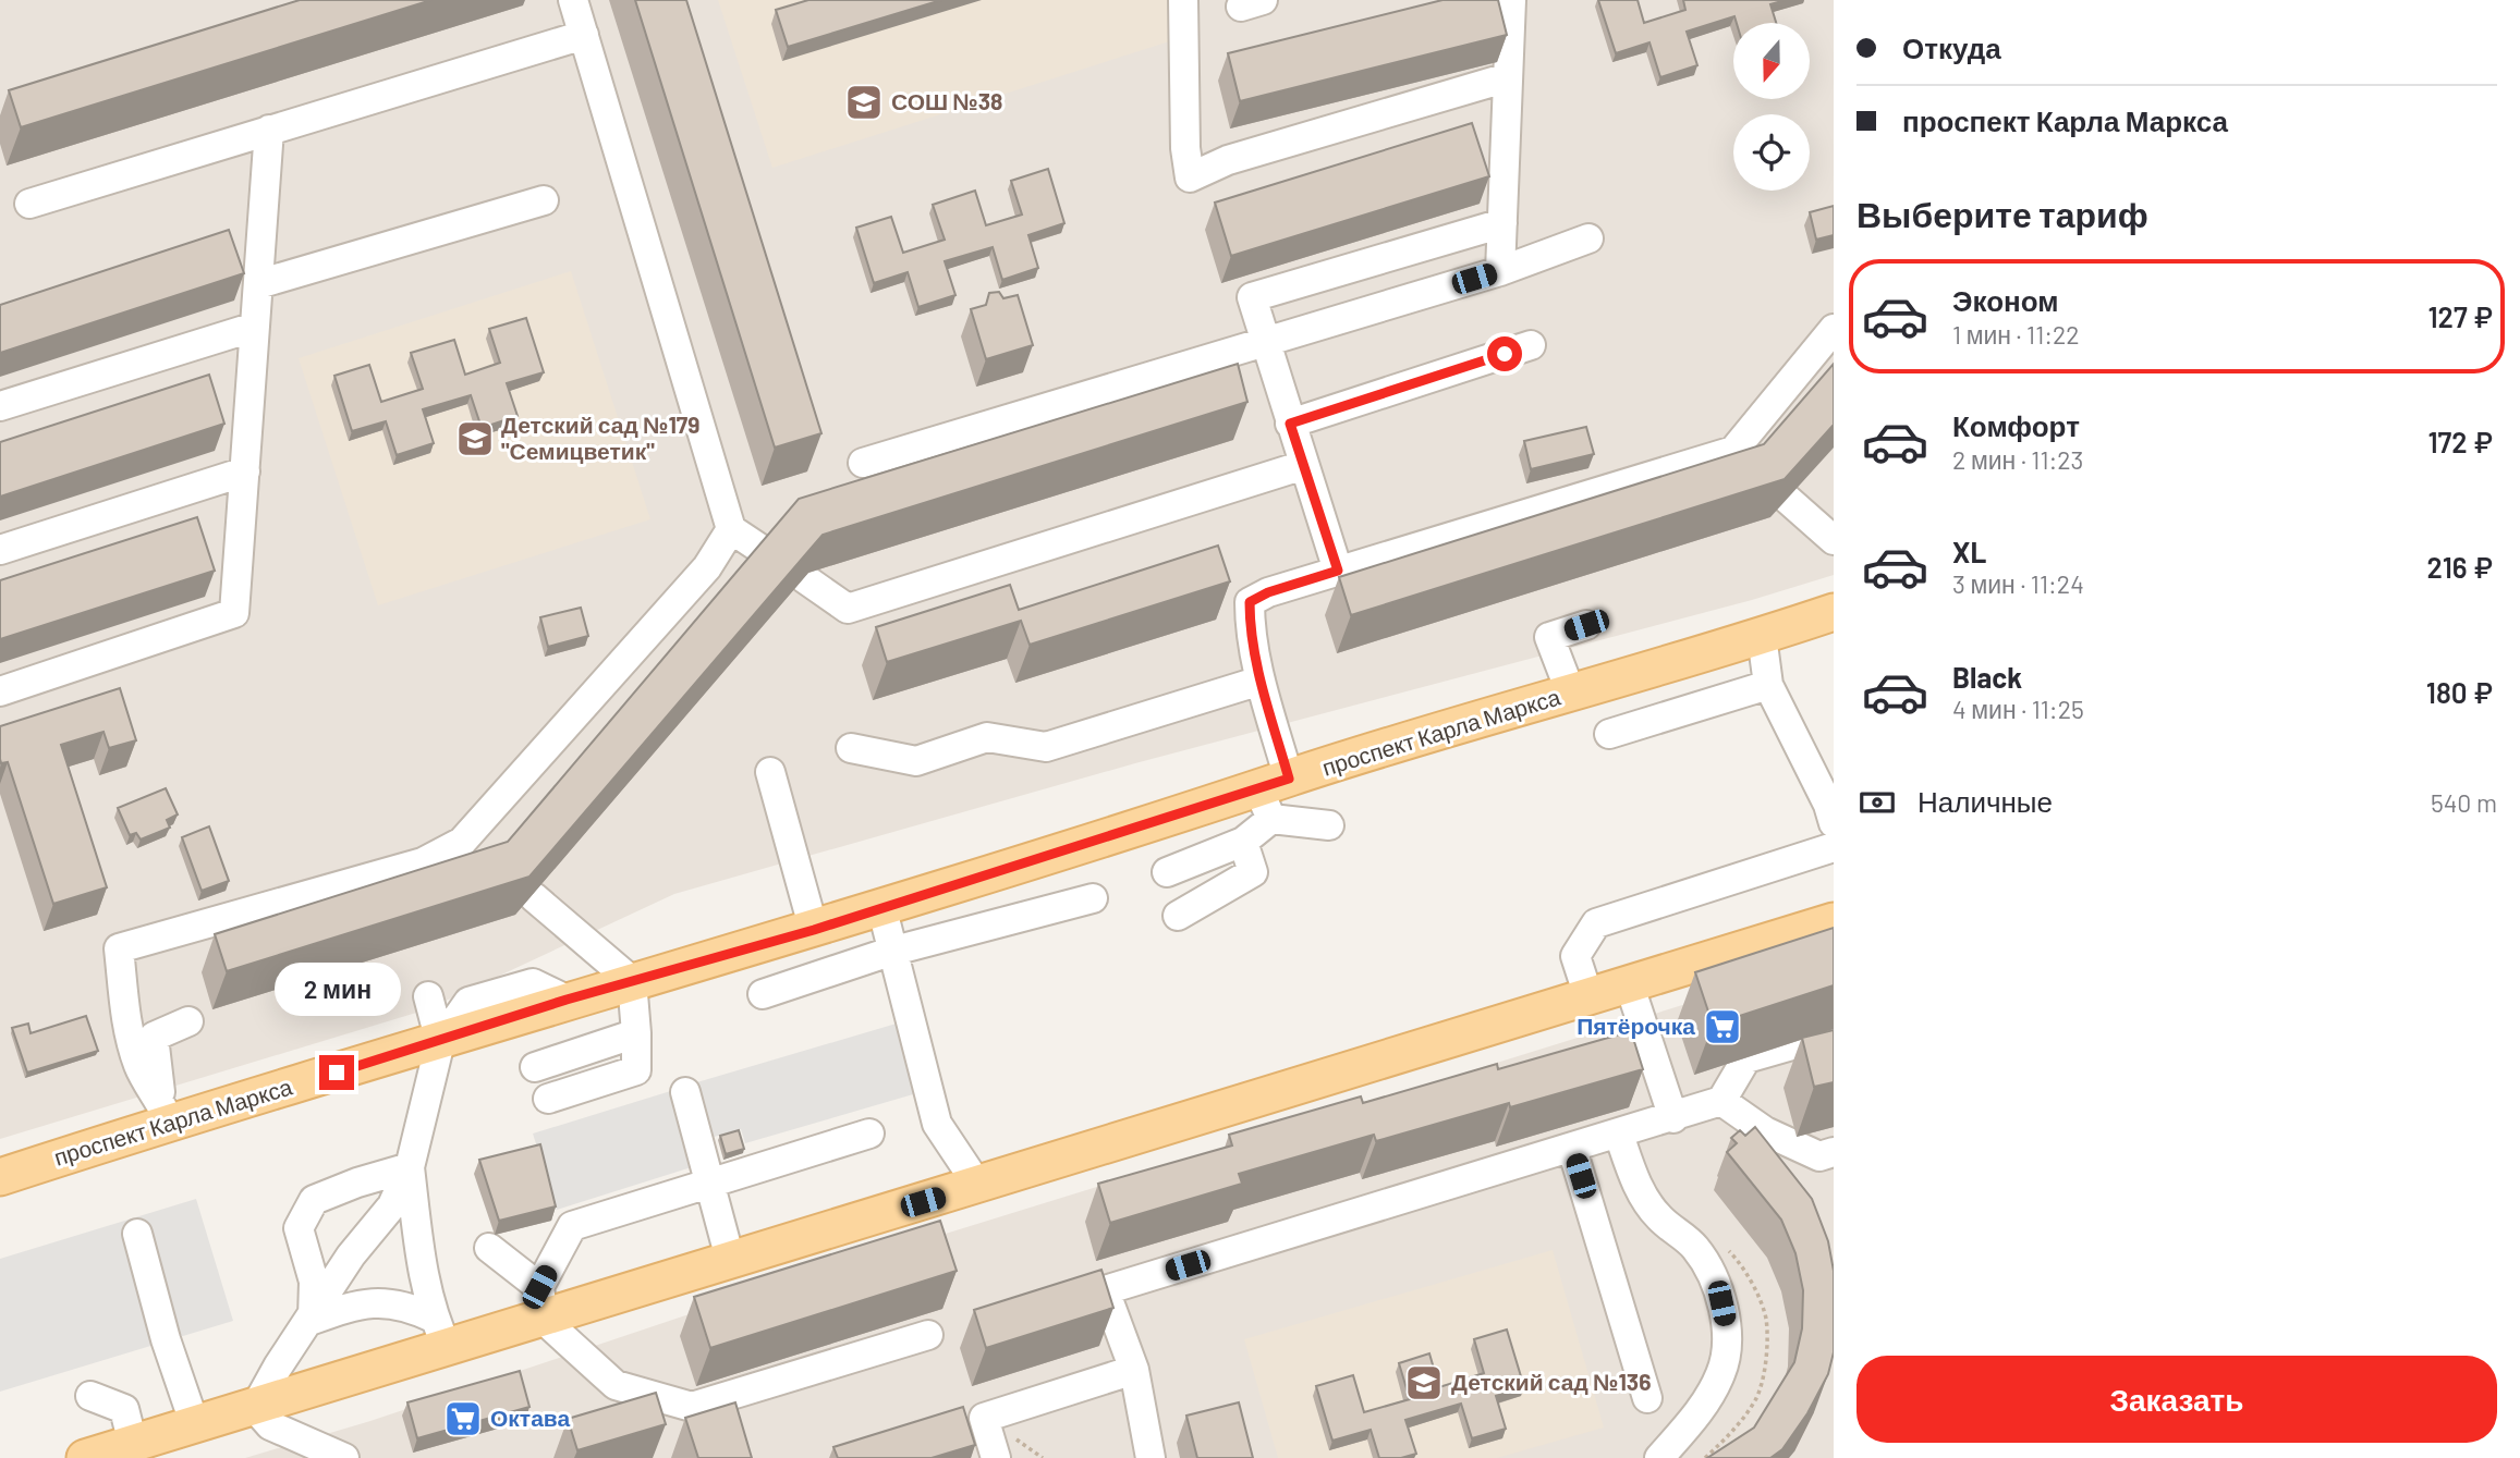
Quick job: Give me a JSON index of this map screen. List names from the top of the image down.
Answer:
{
  "streets": {
    "main road": ["проспект Карла Маркса"]
  },
  "places": {
    "school or university": ["СОШ №38", "Детский сад №179 \"Семицветик\"", "Детский сад №136"],
    "supermarket": ["Пятёрочка", "Октава"]
  },
  "north": "bottom",
  "page": {
    "banner": ["Откуда", "проспект Карла Маркса"],
    "heading": "Выберите тариф",
    "list": [
      {
        "name": "Эконом",
        "note": "1 мин · 11:22",
        "value": "127 ₽"
      },
      {
        "name": "Комфорт",
        "note": "2 мин · 11:23",
        "value": "172 ₽"
      },
      {
        "name": "XL",
        "note": "3 мин · 11:24",
        "value": "216 ₽"
      },
      {
        "name": "Black",
        "note": "4 мин · 11:25",
        "value": "180 ₽"
      }
    ],
    "pay": ["Наличные", "540 m"],
    "bubble": "2 мин",
    "buttons": "Заказать"
  }
}
